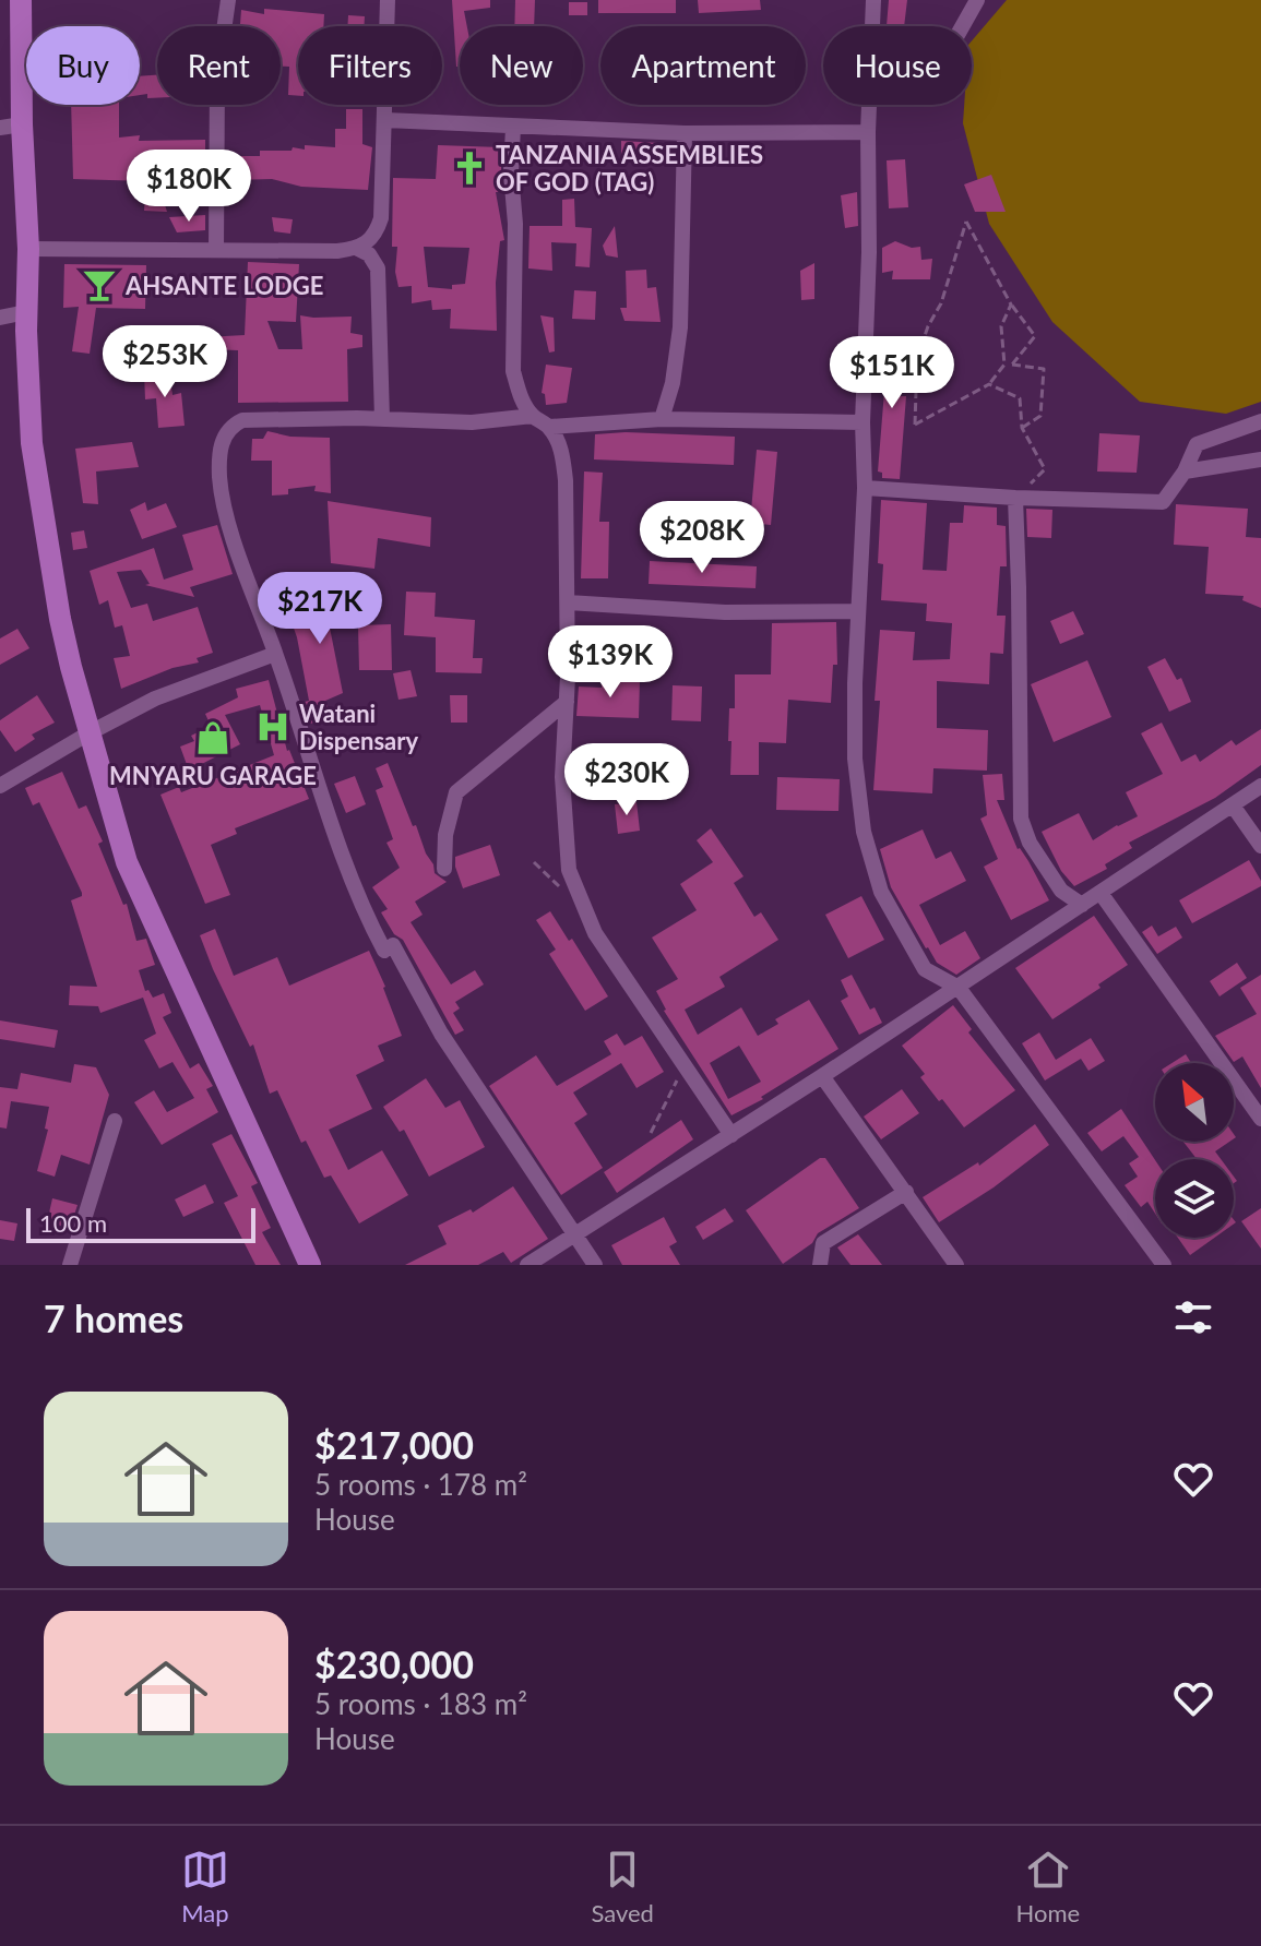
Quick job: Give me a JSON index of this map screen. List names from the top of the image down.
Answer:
{
  "places": {
    "church": ["TANZANIA ASSEMBLIES OF GOD (TAG)"],
    "bar": ["AHSANTE LODGE"],
    "hospital": ["Watani Dispensary"],
    "shop": ["MNYARU GARAGE"]
  },
  "scale_bar": "100 m",
  "north": "top left",
  "page": {
    "chip": [
      "Buy",
      "Rent",
      "Filters",
      "New",
      "Apartment",
      "House"
    ],
    "price": [
      "$180K",
      "$253K",
      "$151K",
      "$208K",
      "$217K",
      "$139K",
      "$230K"
    ],
    "scale": "100 m",
    "heading": "7 homes",
    "list": [
      {
        "name": "$217,000",
        "note": "5 rooms · 178 m² · House"
      },
      {
        "name": "$230,000",
        "note": "5 rooms · 183 m² · House"
      }
    ],
    "tabs": ["Map", "Saved", "Home"]
  }
}
